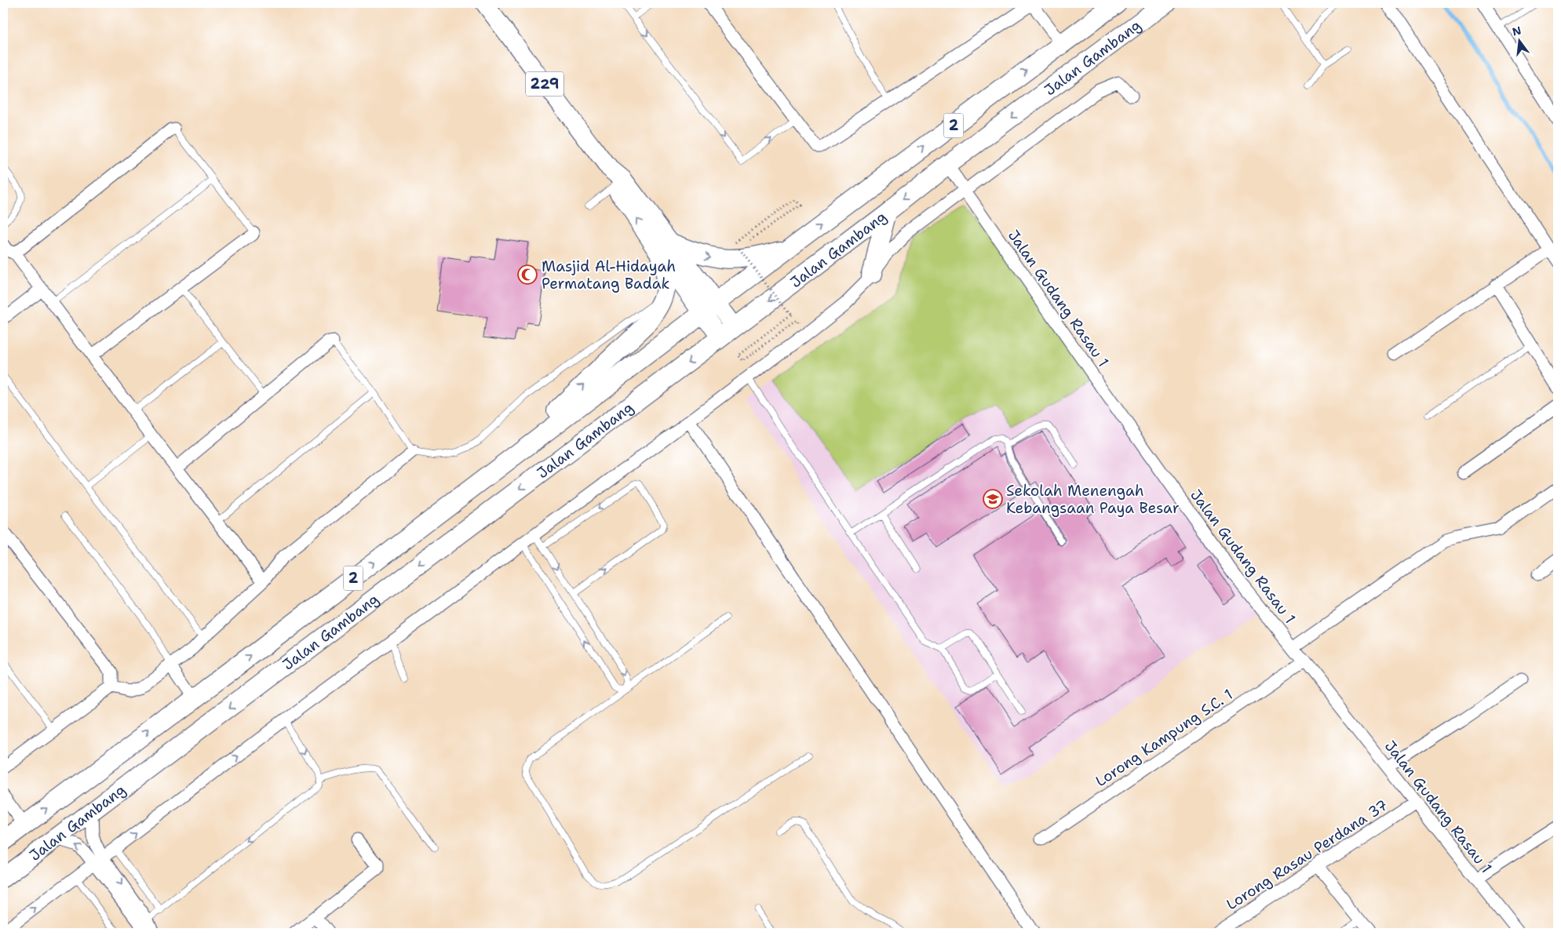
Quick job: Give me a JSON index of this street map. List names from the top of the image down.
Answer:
{
  "streets": {
    "highway": ["Jalan Gambang", "2"],
    "main road": ["229"],
    "street": ["Jalan Gudang Rasau 1", "Lorong Kampung S.C. 1", "Lorong Rasau Perdana 37"]
  },
  "crossings": [
    ["Jalan Gambang", "229"],
    ["Jalan Gambang", "Jalan Gudang Rasau 1"],
    ["Jalan Gudang Rasau 1", "Lorong Kampung S.C. 1"],
    ["Jalan Gudang Rasau 1", "Lorong Rasau Perdana 37"]
  ],
  "places": {
    "mosque": ["Masjid Al-Hidayah Permatang Badak"],
    "school or university": ["Sekolah Menengah Kebangsaan Paya Besar"]
  },
  "north": "top"
}
